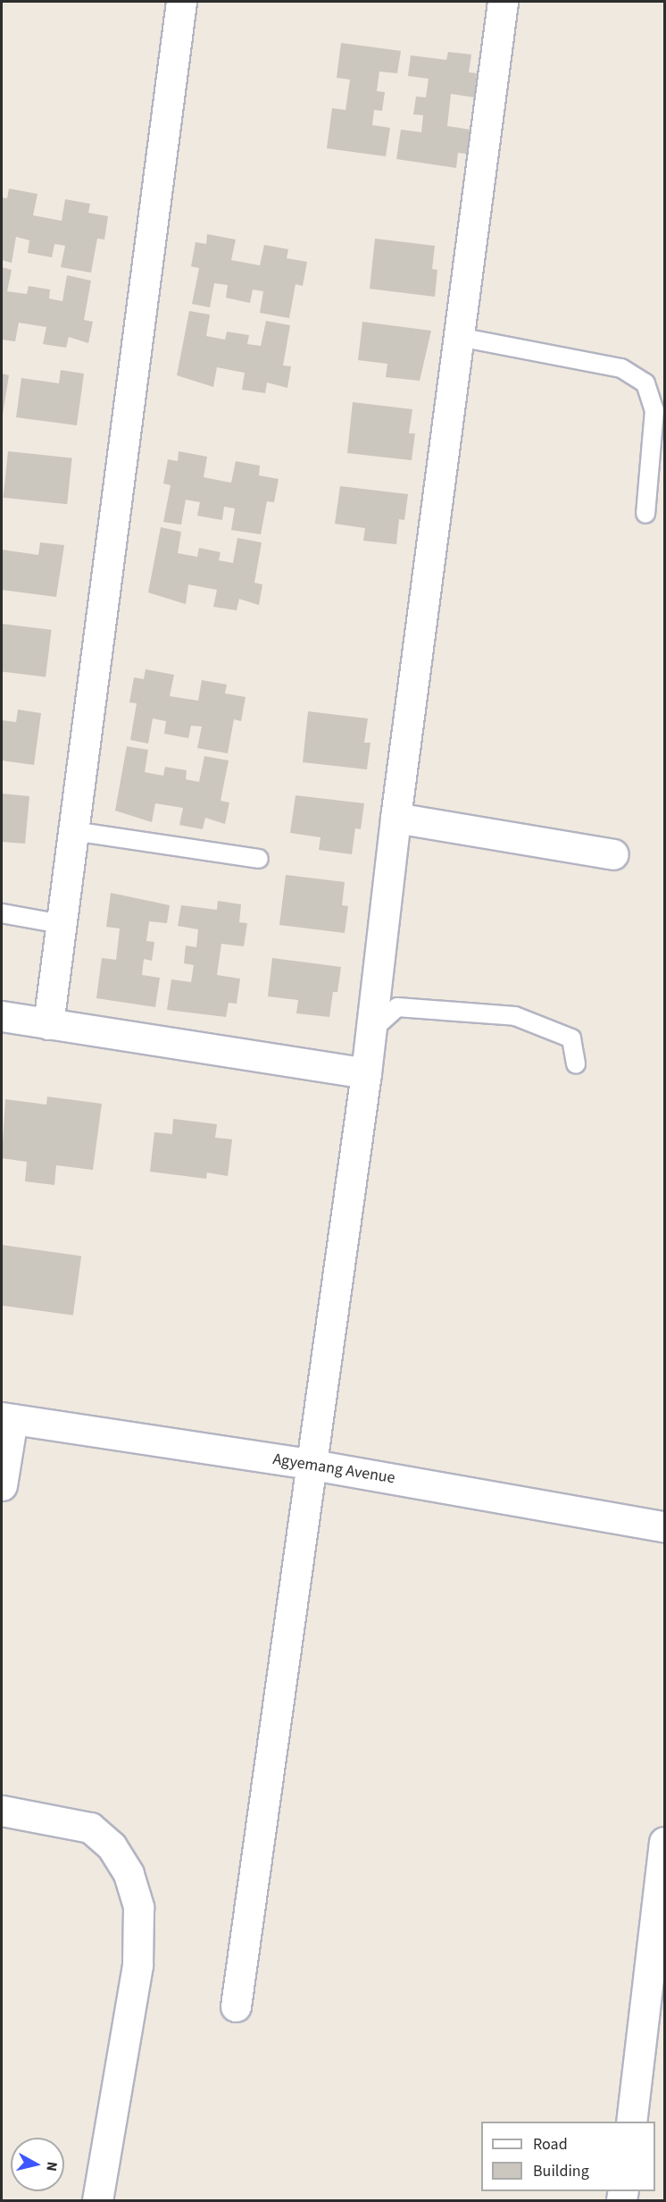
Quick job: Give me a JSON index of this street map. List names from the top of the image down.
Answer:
{
  "streets": {
    "street": ["Agyemang Avenue"]
  },
  "legend": ["Road", "Building"],
  "north": "right"
}
